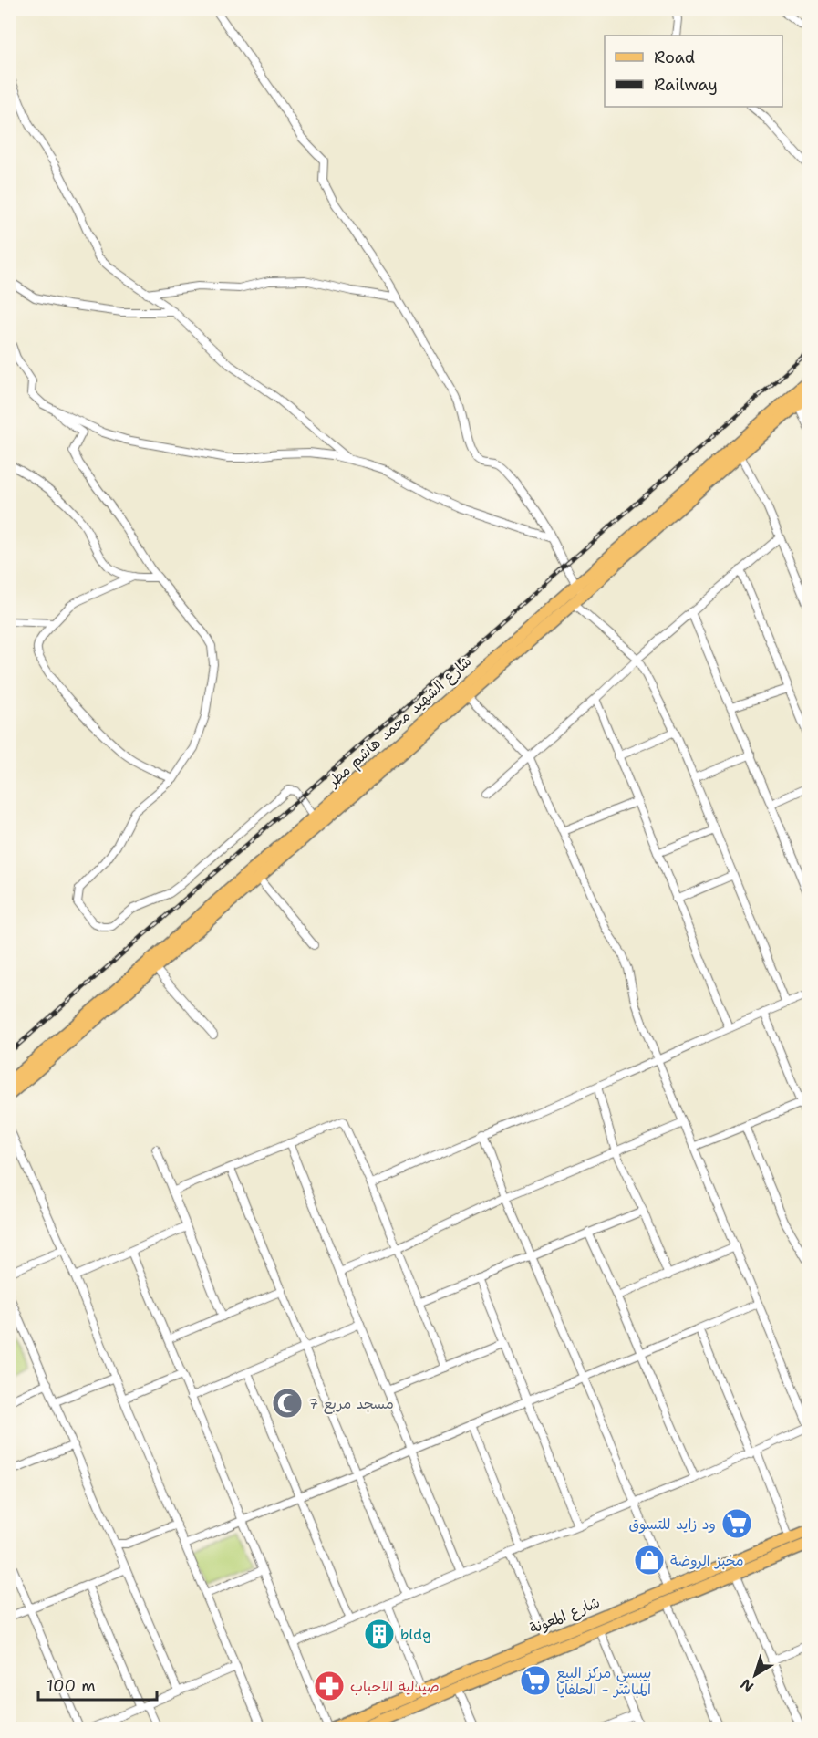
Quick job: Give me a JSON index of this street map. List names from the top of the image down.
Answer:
{
  "streets": {
    "main road": ["شارع الشهيد محمد هاشم مطر", "شارع المعونة"]
  },
  "places": {
    "mosque": ["مسجد مربع 7"],
    "supermarket": ["ود زايد للتسوق", "بيبسي مركز البيع المباشر - الحلفايا"],
    "shop": ["مخبز الروضة"],
    "building": ["bldg"],
    "pharmacy": ["صيدلية الاحباب"]
  },
  "legend": ["Road", "Railway"],
  "scale_bar": "100 m",
  "north": "bottom left"
}
